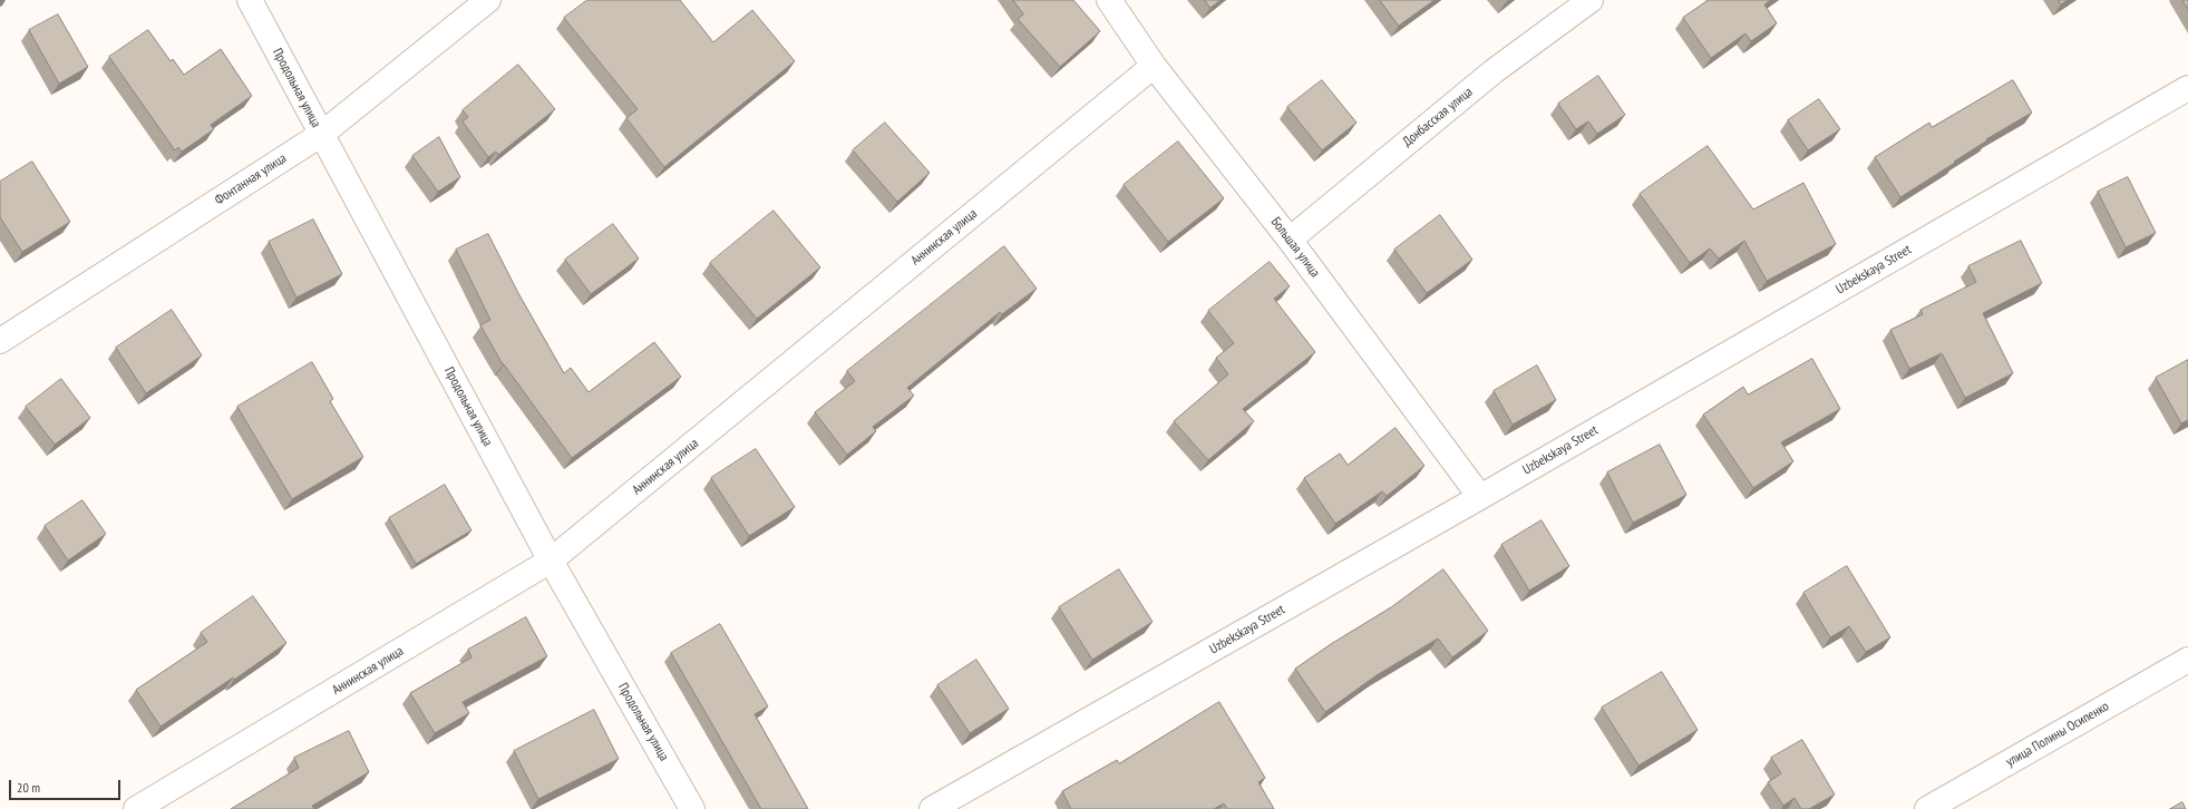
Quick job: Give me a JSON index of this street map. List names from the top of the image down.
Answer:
{
  "streets": {
    "street": [
      "Продольная улица",
      "Донбасская улица",
      "Фонтанная улица",
      "Аннинская улица",
      "Большая улица",
      "Uzbekskaya Street",
      "улица Полины Осипенко"
    ]
  },
  "crossings": [
    ["Продольная улица", "Фонтанная улица"],
    ["Продольная улица", "Аннинская улица"],
    ["Донбасская улица", "Большая улица"],
    ["Аннинская улица", "Большая улица"],
    ["Большая улица", "Uzbekskaya Street"]
  ],
  "scale_bar": "20 m"
}
